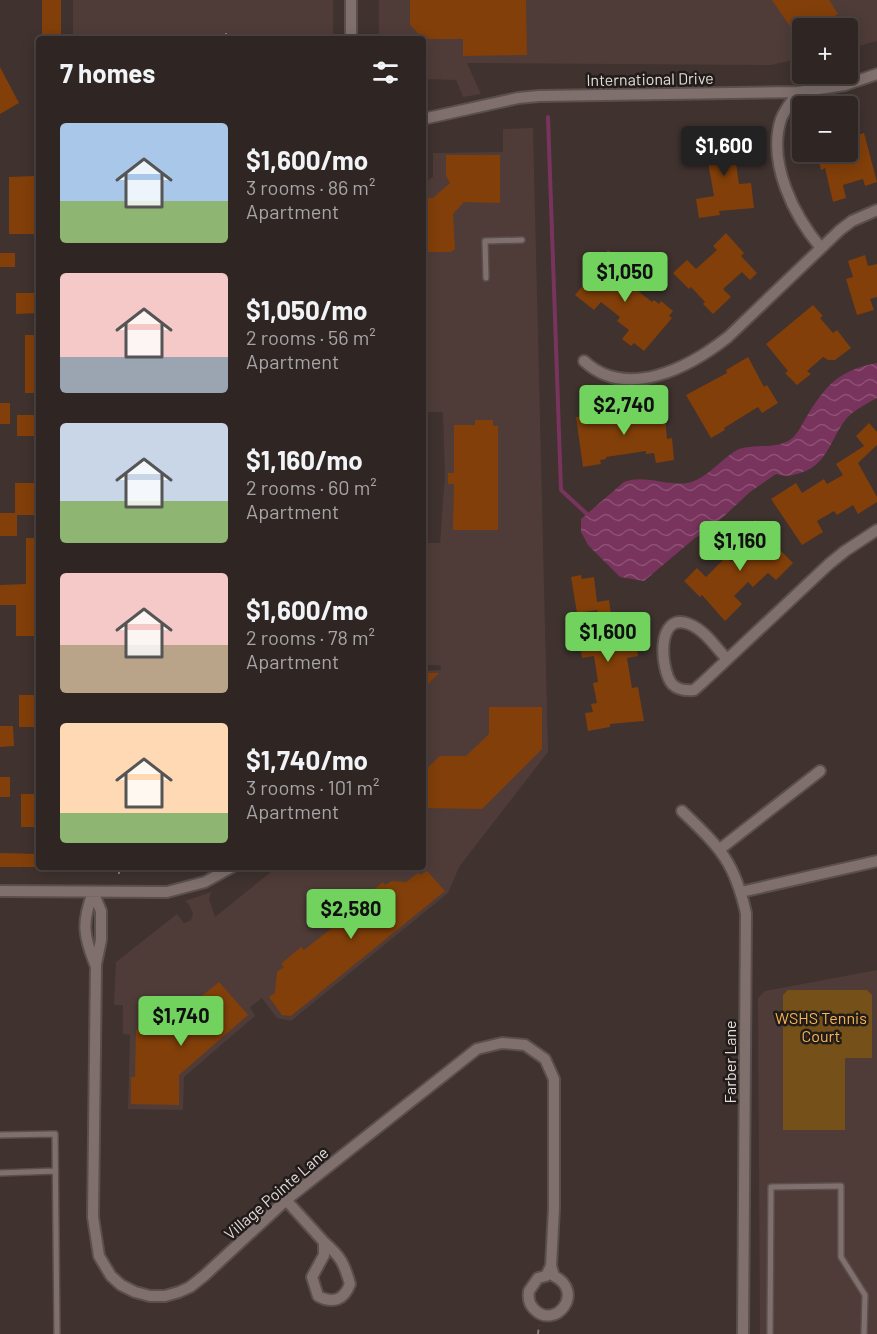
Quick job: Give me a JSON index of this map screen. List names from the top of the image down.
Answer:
{
  "streets": {
    "street": ["International Drive", "Farber Lane", "Village Pointe Lane"]
  },
  "parks": ["WSHS Tennis Court"],
  "page": {
    "map_buttons": ["+", "−"],
    "heading": "7 homes",
    "list": [
      {
        "name": "$1,600/mo",
        "note": "3 rooms · 86 m² · Apartment"
      },
      {
        "name": "$1,050/mo",
        "note": "2 rooms · 56 m² · Apartment"
      },
      {
        "name": "$1,160/mo",
        "note": "2 rooms · 60 m² · Apartment"
      },
      {
        "name": "$1,600/mo",
        "note": "2 rooms · 78 m² · Apartment"
      },
      {
        "name": "$1,740/mo",
        "note": "3 rooms · 101 m² · Apartment"
      }
    ],
    "price": [
      "$1,600",
      "$1,050",
      "$2,740",
      "$1,160",
      "$1,600",
      "$2,580",
      "$1,740"
    ]
  }
}
